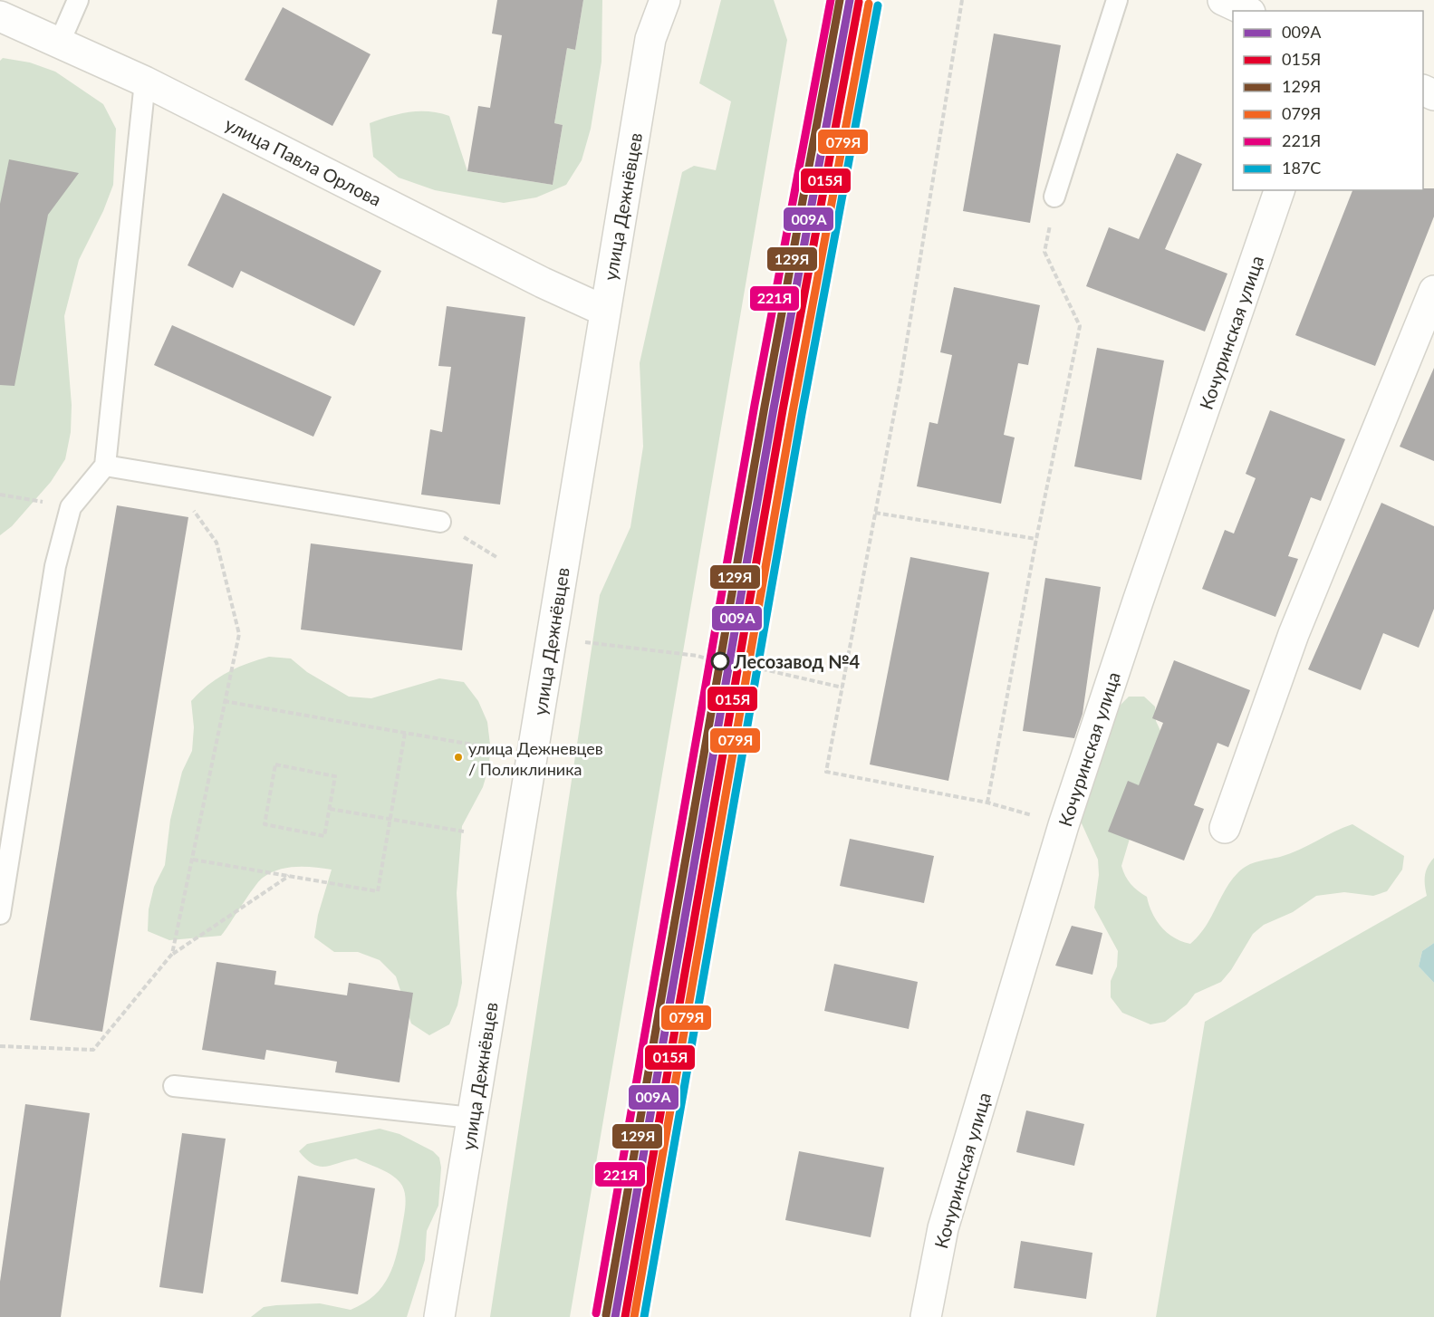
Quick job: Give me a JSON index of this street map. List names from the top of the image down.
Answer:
{
  "streets": {
    "street": ["улица Павла Орлова", "улица Дежнёвцев", "Кочуринская улица"]
  },
  "crossings": [
    ["улица Павла Орлова", "улица Дежнёвцев"]
  ],
  "places": ["Лесозавод №4", "улица Дежневцев / Поликлиника"],
  "lines": [
    "transit line 009А",
    "transit line 129Я",
    "transit line 221Я",
    "transit line 015Я",
    "transit line 079Я",
    "transit line 187С"
  ],
  "legend": [
    "009А",
    "015Я",
    "129Я",
    "079Я",
    "221Я",
    "187С"
  ]
}
